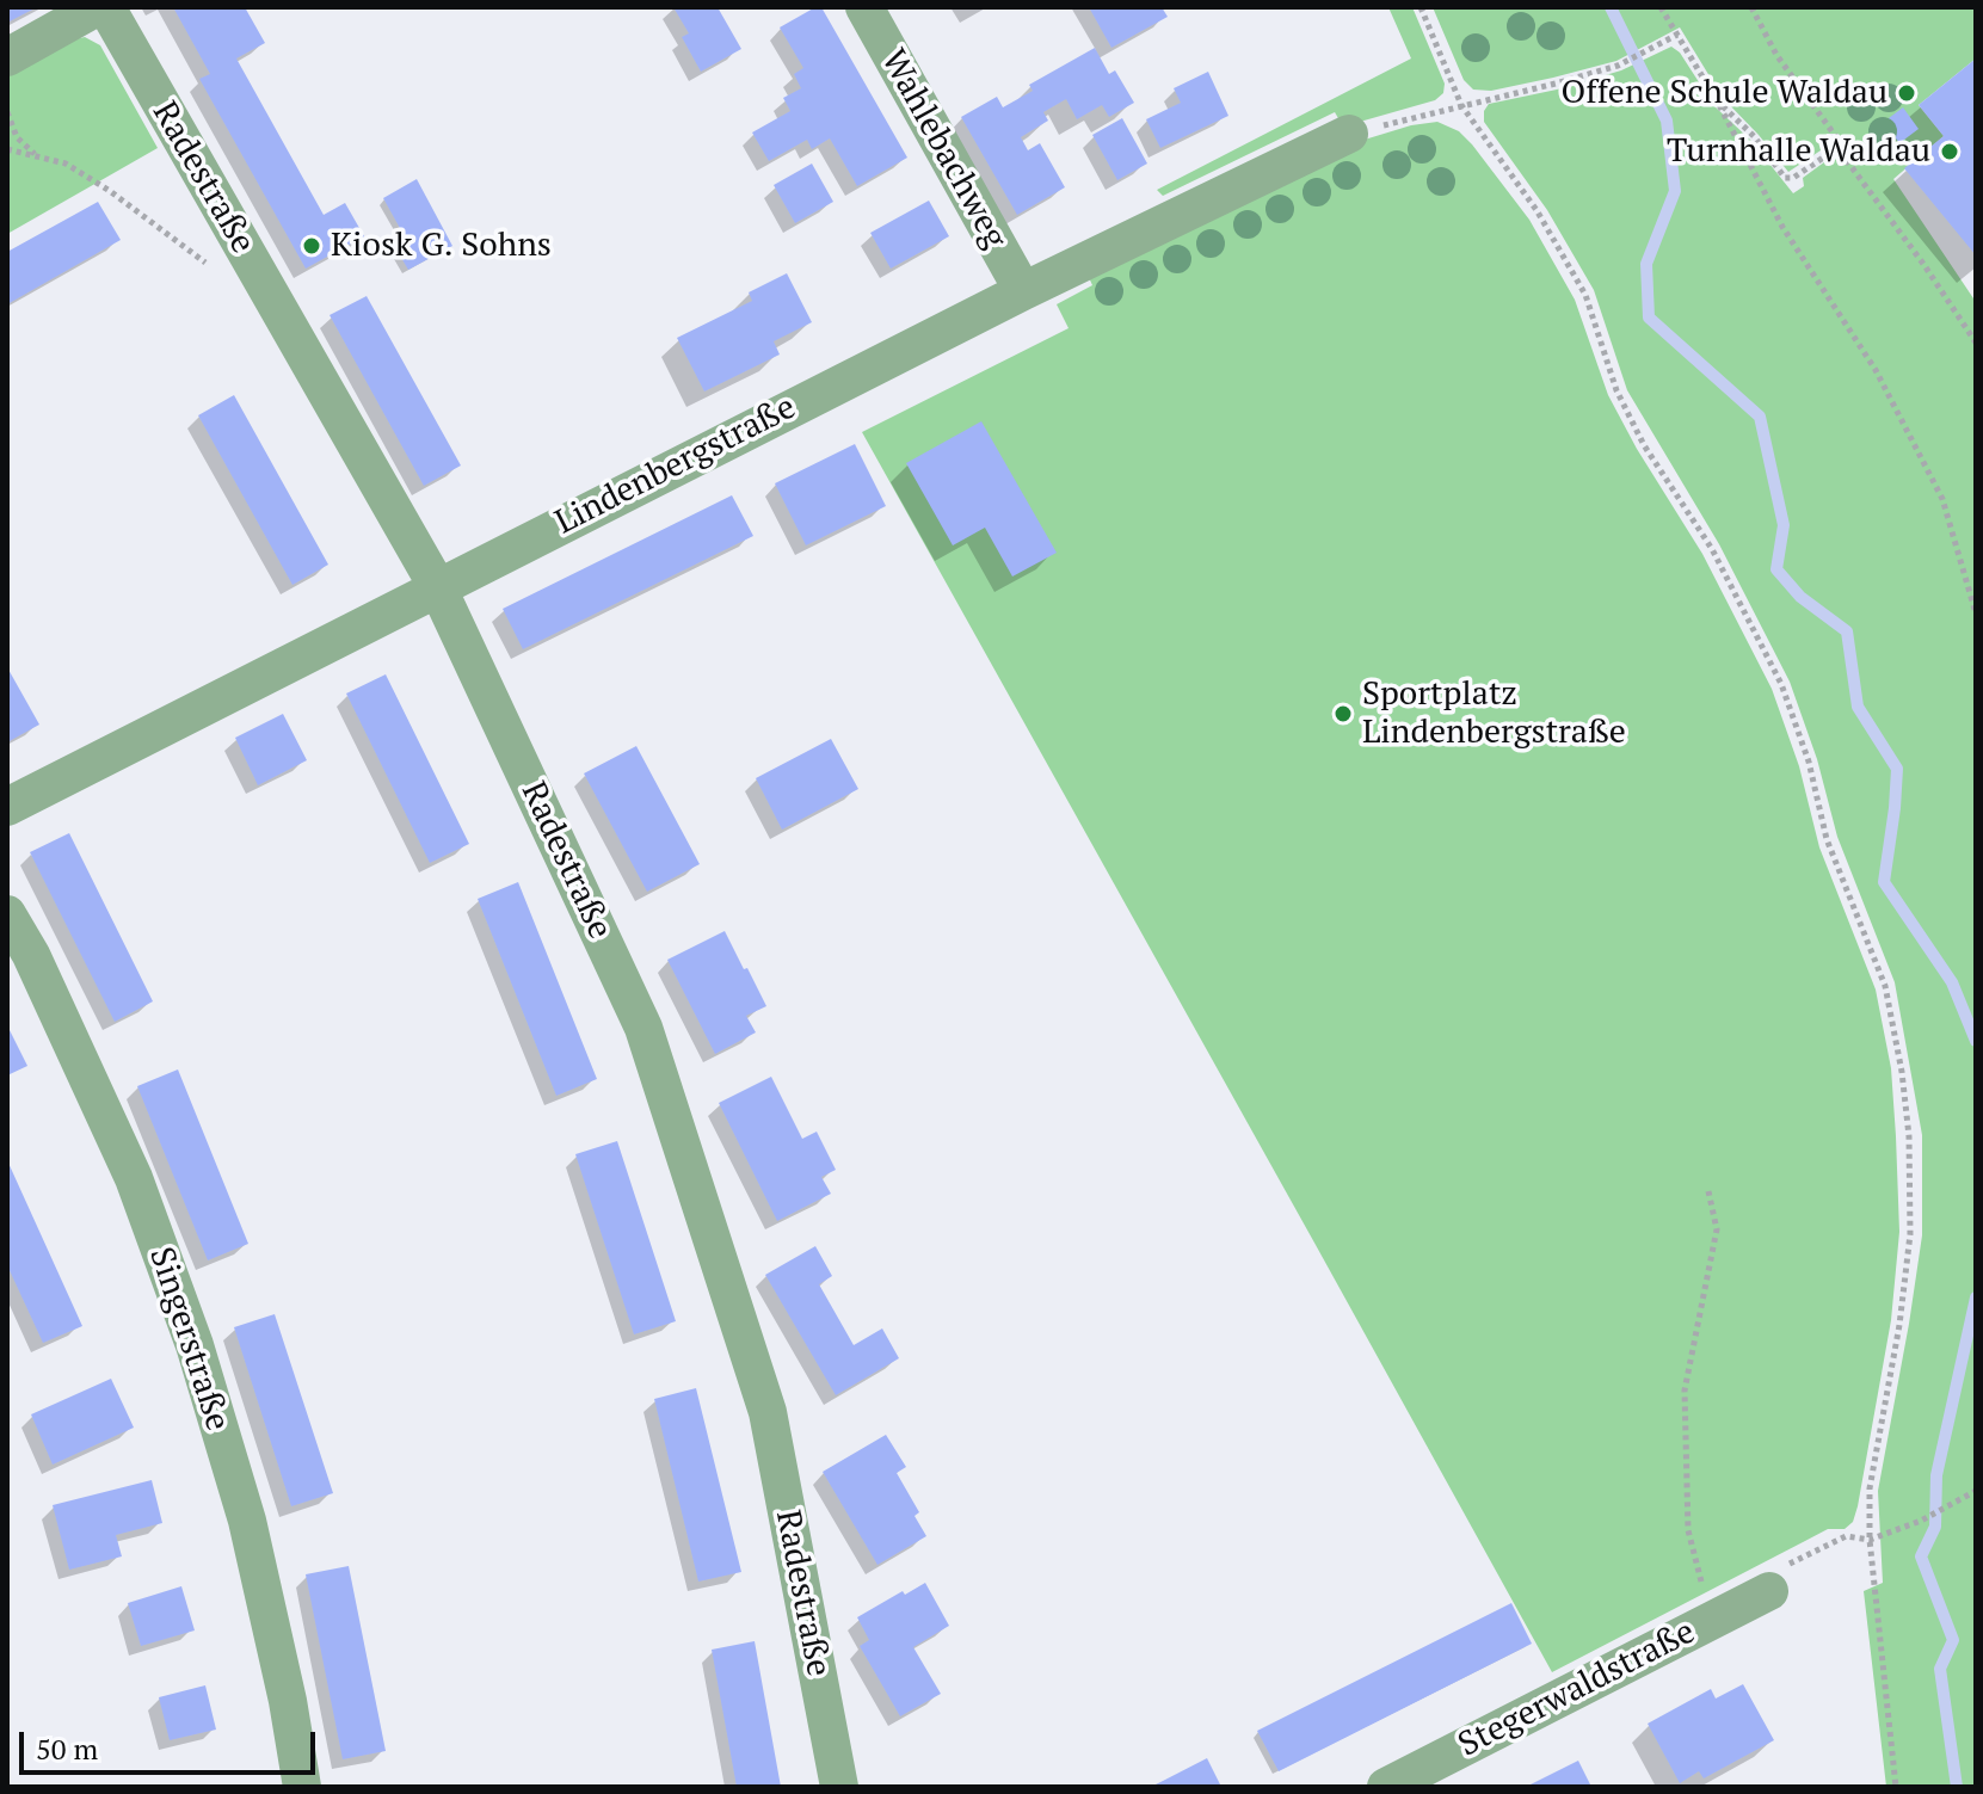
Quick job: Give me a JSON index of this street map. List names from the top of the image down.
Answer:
{
  "streets": {
    "street": [
      "Wahlebachweg",
      "Radestraße",
      "Lindenbergstraße",
      "Singerstraße",
      "Stegerwaldstraße"
    ]
  },
  "crossings": [
    ["Wahlebachweg", "Lindenbergstraße"],
    ["Radestraße", "Lindenbergstraße"]
  ],
  "places": [
    "Offene Schule Waldau",
    "Turnhalle Waldau",
    "Kiosk G. Sohns",
    "Sportplatz Lindenbergstraße"
  ],
  "scale_bar": "50 m"
}
